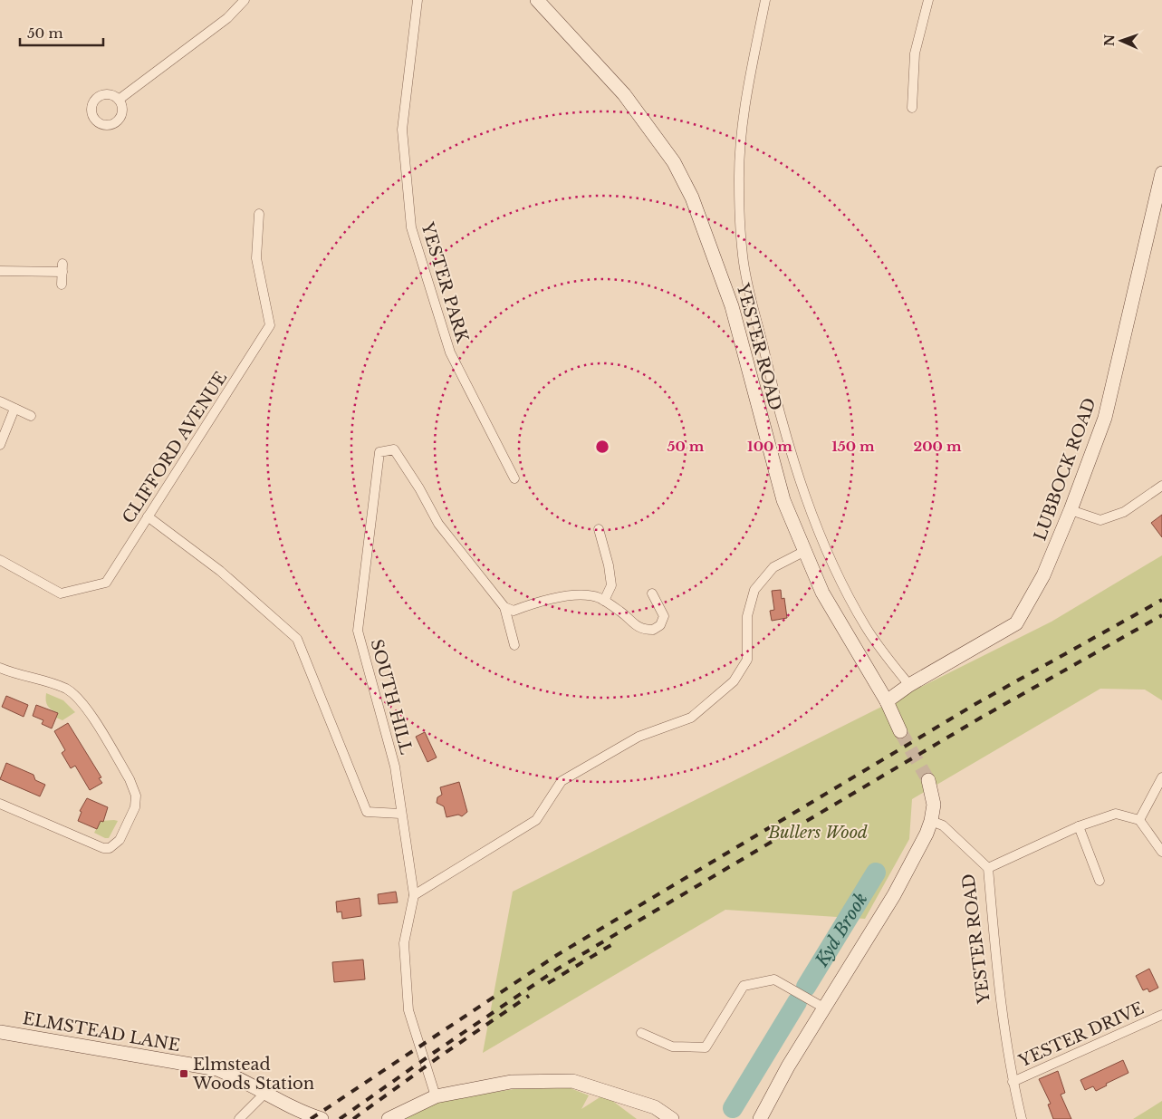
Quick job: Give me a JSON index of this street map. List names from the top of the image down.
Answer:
{
  "streets": {
    "street": [
      "YESTER PARK",
      "YESTER ROAD",
      "CLIFFORD AVENUE",
      "LUBBOCK ROAD",
      "SOUTH HILL",
      "ELMSTEAD LANE",
      "YESTER DRIVE"
    ]
  },
  "crossings": [
    ["YESTER ROAD", "LUBBOCK ROAD"],
    ["YESTER ROAD", "YESTER DRIVE"]
  ],
  "water": ["Kyd Brook"],
  "parks": ["Bullers Wood"],
  "places": {
    "transit": ["Elmstead Woods Station"]
  },
  "scale_bar": "50 m",
  "north": "left",
  "rings": [
    "50 m",
    "100 m",
    "150 m",
    "200 m"
  ]
}
